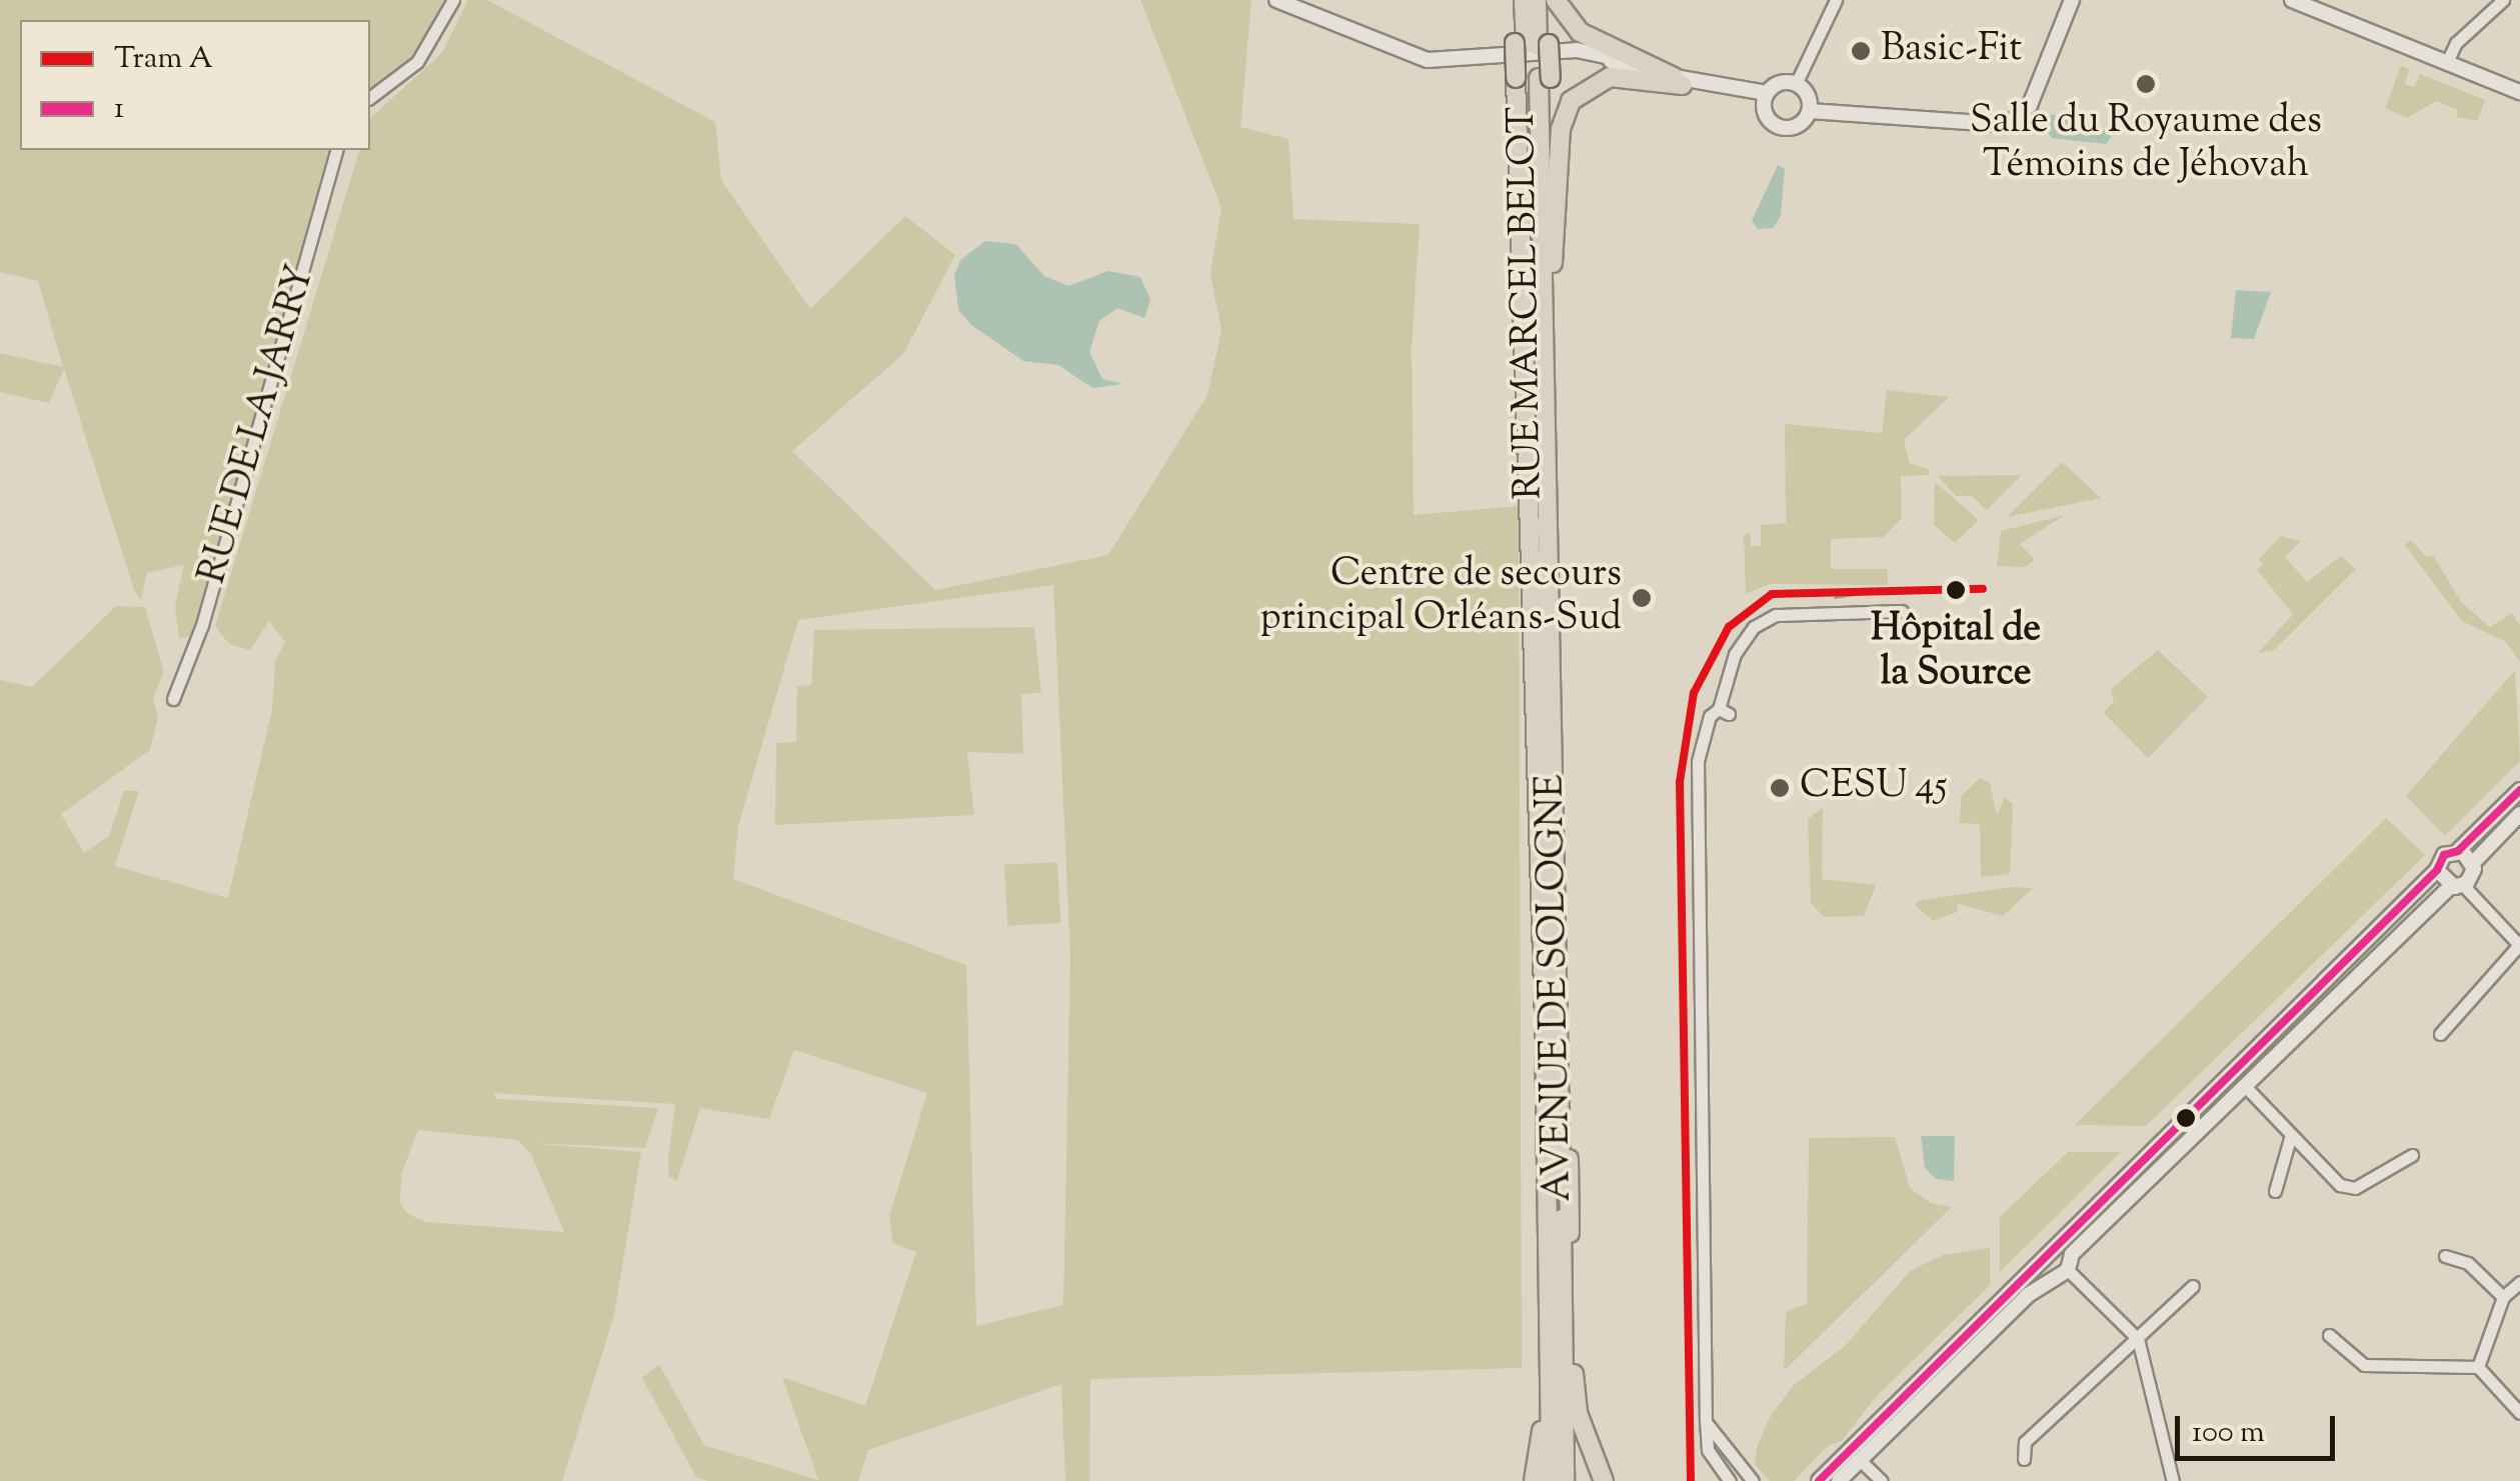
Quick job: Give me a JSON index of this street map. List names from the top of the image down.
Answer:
{
  "streets": {
    "main road": ["RUE MARCEL BELOT", "AVENUE DE SOLOGNE"],
    "street": ["RUE DE LA JARRY"]
  },
  "crossings": [
    ["RUE MARCEL BELOT", "AVENUE DE SOLOGNE"]
  ],
  "places": [
    "Basic-Fit",
    "Salle du Royaume des Témoins de Jéhovah",
    "Hôpital de la Source",
    "Centre de secours principal Orléans-Sud",
    "CESU 45"
  ],
  "lines": ["tram line A", "transit line 1"],
  "legend": ["Tram A", "1"],
  "scale_bar": "100 m"
}
